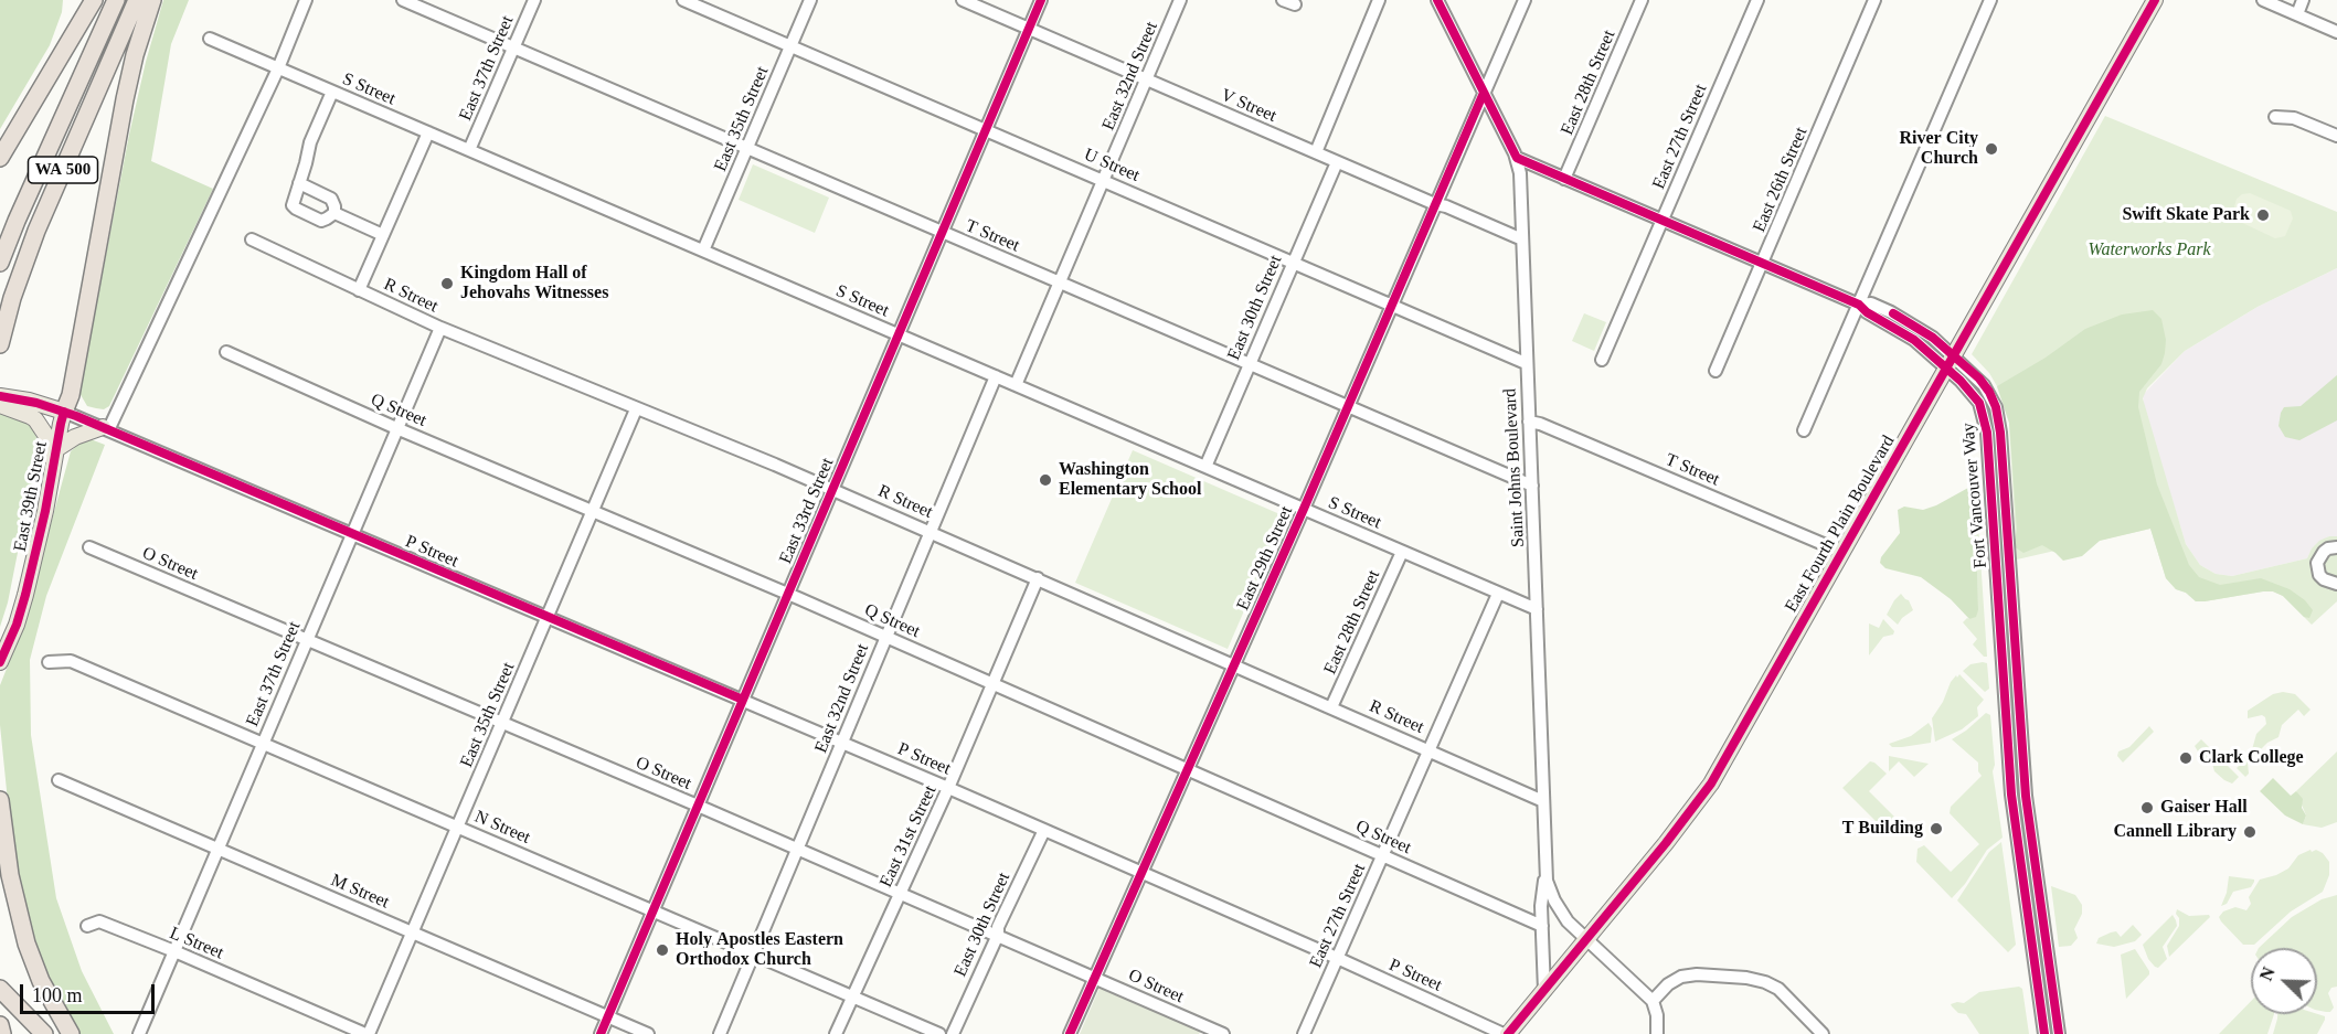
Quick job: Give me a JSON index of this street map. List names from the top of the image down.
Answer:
{
  "streets": {
    "highway": ["WA 500"],
    "main road": ["East 39th Street", "East Fourth Plain Boulevard"],
    "street": [
      "East 37th Street",
      "East 32nd Street",
      "East 28th Street",
      "S Street",
      "V Street",
      "East 35th Street",
      "East 27th Street",
      "U Street",
      "East 26th Street",
      "T Street",
      "R Street",
      "East 30th Street",
      "Q Street",
      "Saint Johns Boulevard",
      "Fort Vancouver Way",
      "East 33rd Street",
      "P Street",
      "East 29th Street",
      "O Street",
      "N Street",
      "East 31st Street",
      "M Street",
      "L Street"
    ]
  },
  "crossings": [
    ["East 37th Street", "S Street"],
    ["East 37th Street", "T Street"],
    ["East 37th Street", "R Street"],
    ["East 37th Street", "Q Street"],
    ["East 37th Street", "P Street"],
    ["East 37th Street", "O Street"],
    ["East 37th Street", "N Street"],
    ["East 37th Street", "M Street"],
    ["East 37th Street", "L Street"],
    ["East 32nd Street", "S Street"],
    ["East 32nd Street", "V Street"],
    ["East 32nd Street", "U Street"],
    ["East 32nd Street", "T Street"],
    ["East 32nd Street", "R Street"],
    ["East 32nd Street", "Q Street"],
    ["East 32nd Street", "P Street"],
    ["East 32nd Street", "O Street"],
    ["East 32nd Street", "N Street"],
    ["East 28th Street", "S Street"],
    ["East 28th Street", "R Street"],
    ["East 28th Street", "Fort Vancouver Way"],
    ["S Street", "East 35th Street"],
    ["S Street", "East 27th Street"],
    ["S Street", "East 30th Street"],
    ["S Street", "Saint Johns Boulevard"],
    ["S Street", "East 33rd Street"],
    ["S Street", "East 29th Street"],
    ["V Street", "East 30th Street"],
    ["V Street", "Saint Johns Boulevard"],
    ["V Street", "East 33rd Street"],
    ["V Street", "East 29th Street"],
    ["East 35th Street", "U Street"],
    ["East 35th Street", "T Street"],
    ["East 35th Street", "R Street"],
    ["East 35th Street", "Q Street"],
    ["East 35th Street", "P Street"],
    ["East 35th Street", "O Street"],
    ["East 35th Street", "N Street"],
    ["East 35th Street", "M Street"],
    ["East 35th Street", "L Street"],
    ["East 27th Street", "R Street"],
    ["East 27th Street", "Q Street"],
    ["East 27th Street", "Fort Vancouver Way"],
    ["East 27th Street", "P Street"],
    ["U Street", "East 30th Street"],
    ["U Street", "Saint Johns Boulevard"],
    ["U Street", "East 33rd Street"],
    ["U Street", "East 29th Street"],
    ["East 26th Street", "Fort Vancouver Way"],
    ["T Street", "East 30th Street"],
    ["T Street", "Saint Johns Boulevard"],
    ["T Street", "East 33rd Street"],
    ["T Street", "East Fourth Plain Boulevard"],
    ["T Street", "East 29th Street"],
    ["R Street", "Saint Johns Boulevard"],
    ["R Street", "East 33rd Street"],
    ["R Street", "East 29th Street"],
    ["R Street", "East 31st Street"],
    ["East 30th Street", "P Street"],
    ["East 30th Street", "O Street"],
    ["Q Street", "East 33rd Street"],
    ["Q Street", "East 29th Street"],
    ["Q Street", "East 31st Street"],
    ["Saint Johns Boulevard", "Fort Vancouver Way"],
    ["Saint Johns Boulevard", "East Fourth Plain Boulevard"],
    ["Saint Johns Boulevard", "East 29th Street"],
    ["Fort Vancouver Way", "East Fourth Plain Boulevard"],
    ["East 39th Street", "P Street"],
    ["East 33rd Street", "P Street"],
    ["East 33rd Street", "O Street"],
    ["East 33rd Street", "N Street"],
    ["East 33rd Street", "M Street"],
    ["East Fourth Plain Boulevard", "P Street"],
    ["P Street", "East 29th Street"],
    ["P Street", "East 31st Street"],
    ["East 29th Street", "O Street"],
    ["O Street", "East 31st Street"],
    ["N Street", "East 31st Street"]
  ],
  "parks": ["Waterworks Park"],
  "places": [
    "River City Church",
    "Swift Skate Park",
    "Kingdom Hall of Jehovahs Witnesses",
    "Washington Elementary School",
    "Clark College",
    "Gaiser Hall",
    "T Building",
    "Cannell Library",
    "Holy Apostles Eastern Orthodox Church"
  ],
  "scale_bar": "100 m",
  "north": "top left"
}
